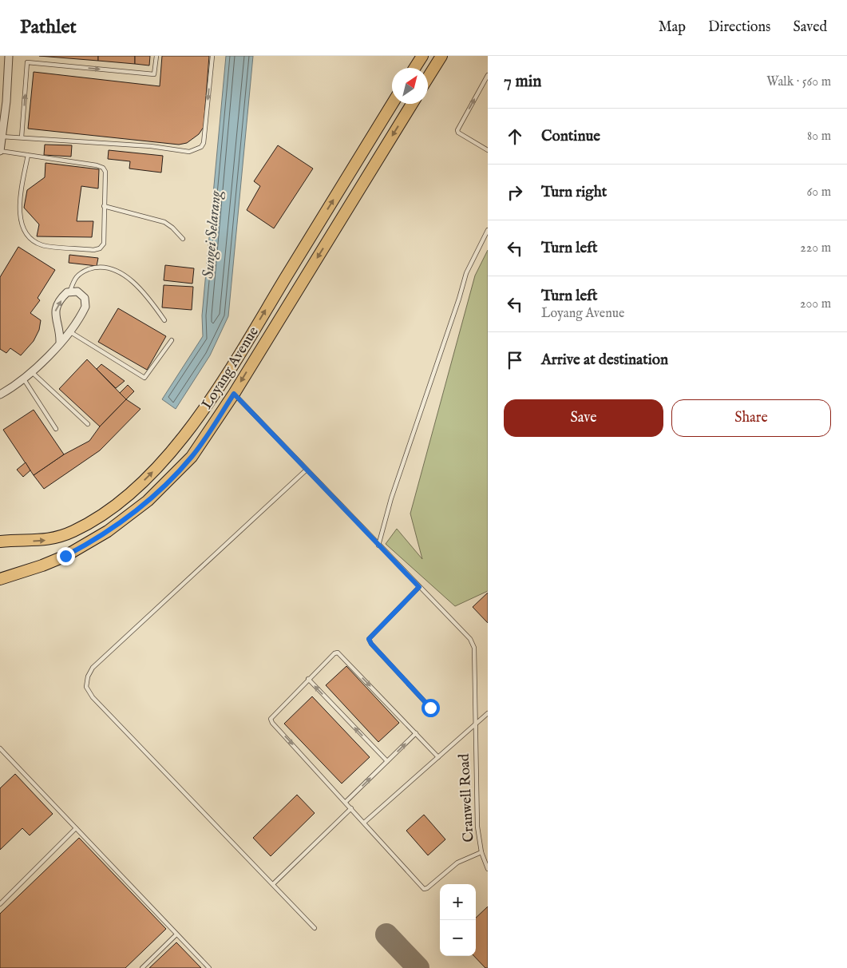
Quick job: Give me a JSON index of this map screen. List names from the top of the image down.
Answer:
{
  "streets": {
    "main road": ["Loyang Avenue"],
    "lane": ["Cranwell Road"]
  },
  "crossings": [
    ["Loyang Avenue", "Cranwell Road"]
  ],
  "water": ["Sungei Selarang"],
  "north": "top right",
  "page": {
    "header": "Pathlet",
    "nav": ["Map", "Directions", "Saved"],
    "heading": ["7 min", "Walk · 560 m"],
    "list": [
      ["Continue", "80 m"],
      ["Turn right", "60 m"],
      ["Turn left", "220 m"],
      ["Turn left", "Loyang Avenue", "200 m"],
      "Arrive at destination"
    ],
    "buttons": ["Save", "Share"],
    "map_buttons": ["+", "−"]
  }
}
